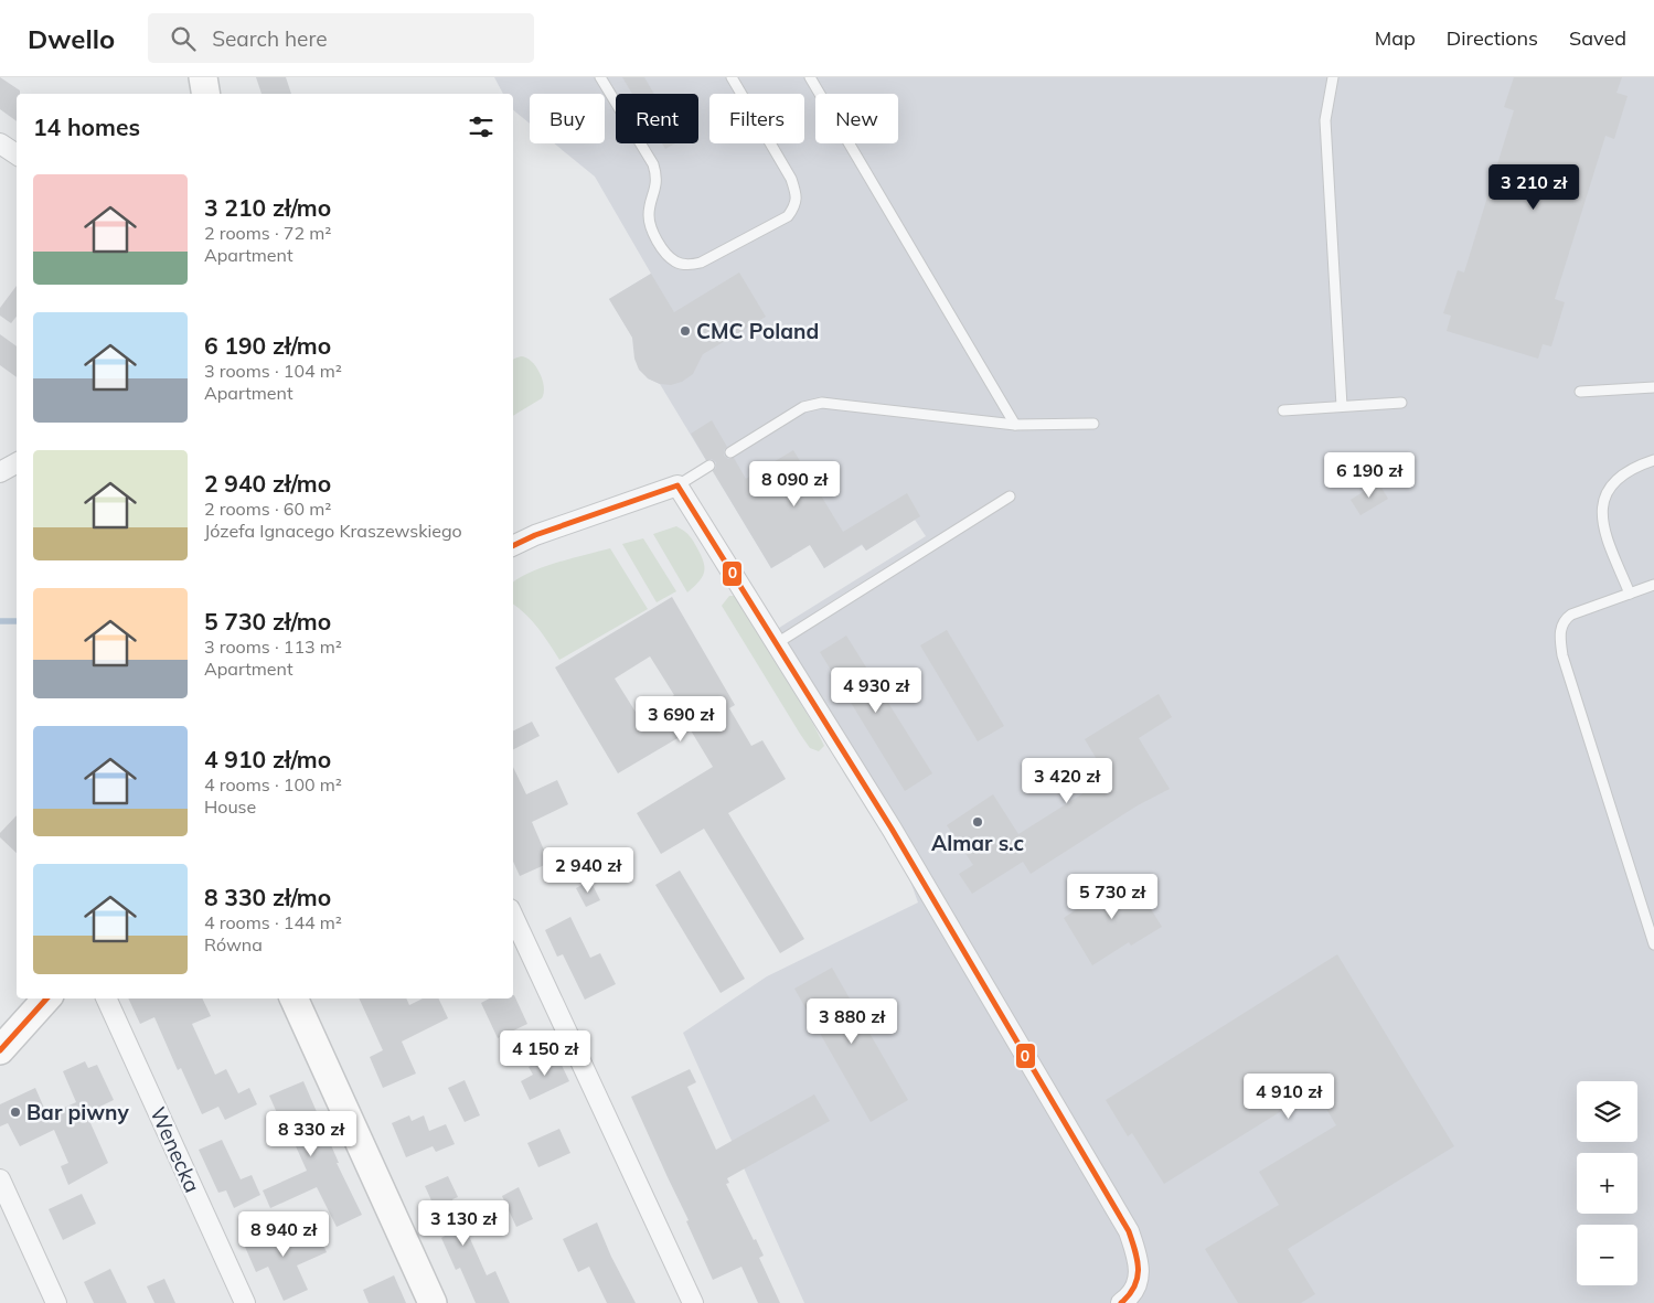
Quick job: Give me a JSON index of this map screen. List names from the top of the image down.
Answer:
{
  "streets": {
    "street": ["Wenecka"]
  },
  "places": ["CMC Poland", "Almar s.c", "Bar piwny"],
  "lines": ["transit line 0"],
  "page": {
    "header": "Dwello",
    "search": "Search here",
    "nav": ["Map", "Directions", "Saved"],
    "chip": [
      "Buy",
      "Rent",
      "Filters",
      "New"
    ],
    "heading": "14 homes",
    "list": [
      {
        "name": "3 210 zł/mo",
        "note": "2 rooms · 72 m² · Apartment"
      },
      {
        "name": "6 190 zł/mo",
        "note": "3 rooms · 104 m² · Apartment"
      },
      {
        "name": "2 940 zł/mo",
        "note": "2 rooms · 60 m² · Józefa Ignacego Kraszewskiego"
      },
      {
        "name": "5 730 zł/mo",
        "note": "3 rooms · 113 m² · Apartment"
      },
      {
        "name": "4 910 zł/mo",
        "note": "4 rooms · 100 m² · House"
      },
      {
        "name": "8 330 zł/mo",
        "note": "4 rooms · 144 m² · Równa"
      }
    ],
    "price": [
      "3 210 zł",
      "6 190 zł",
      "8 090 zł",
      "4 930 zł",
      "3 690 zł",
      "3 420 zł",
      "2 940 zł",
      "5 730 zł",
      "3 880 zł",
      "4 150 zł",
      "4 910 zł",
      "8 330 zł",
      "3 130 zł",
      "8 940 zł"
    ],
    "map_buttons": ["+", "−"]
  }
}
